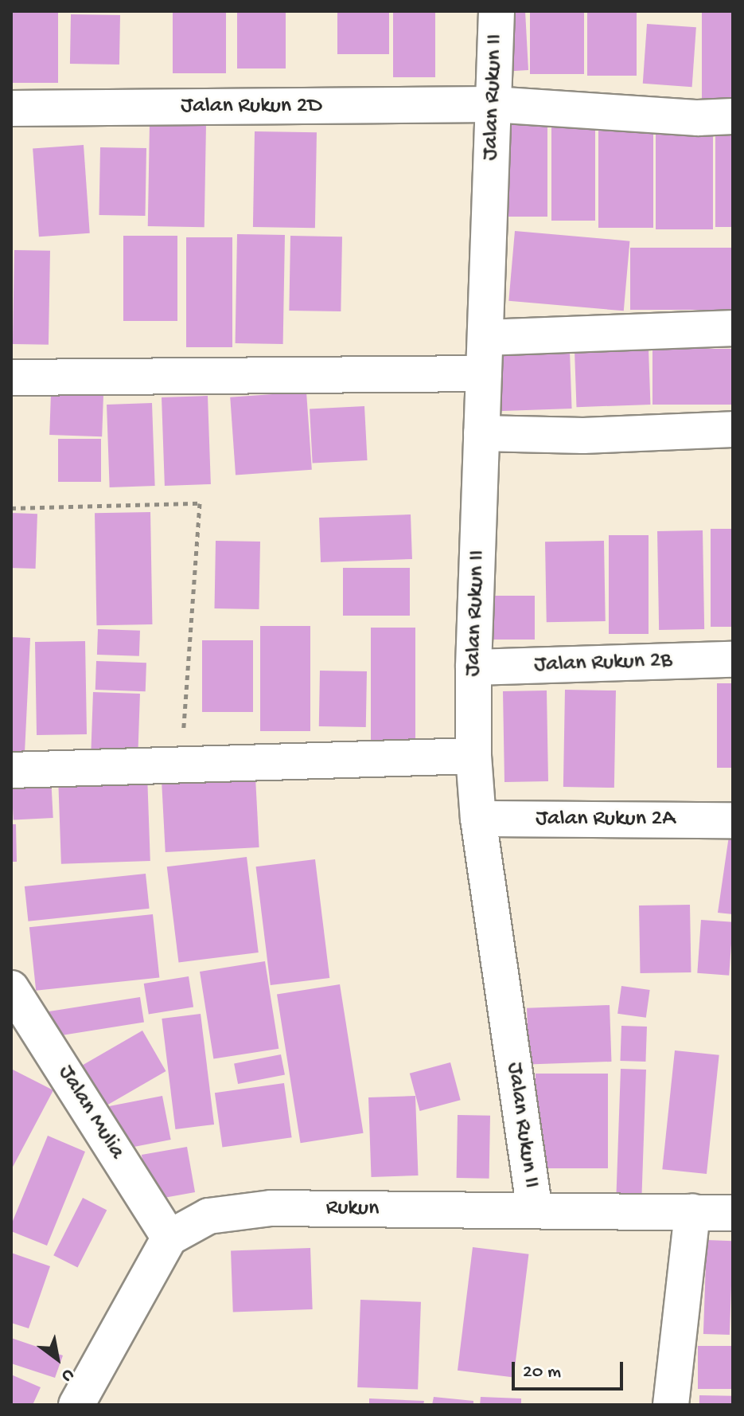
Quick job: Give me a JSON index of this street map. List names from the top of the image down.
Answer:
{
  "streets": {
    "street": [
      "Jalan Rukun II",
      "Jalan Rukun 2D",
      "Jalan Rukun 2B",
      "Jalan Rukun 2A",
      "Jalan Mulia",
      "Rukun"
    ]
  },
  "crossings": [
    ["Jalan Rukun II", "Jalan Rukun 2D"],
    ["Jalan Rukun II", "Jalan Rukun 2B"],
    ["Jalan Rukun II", "Jalan Rukun 2A"],
    ["Jalan Rukun II", "Rukun"],
    ["Jalan Mulia", "Rukun"]
  ],
  "scale_bar": "20 m",
  "north": "bottom right"
}
